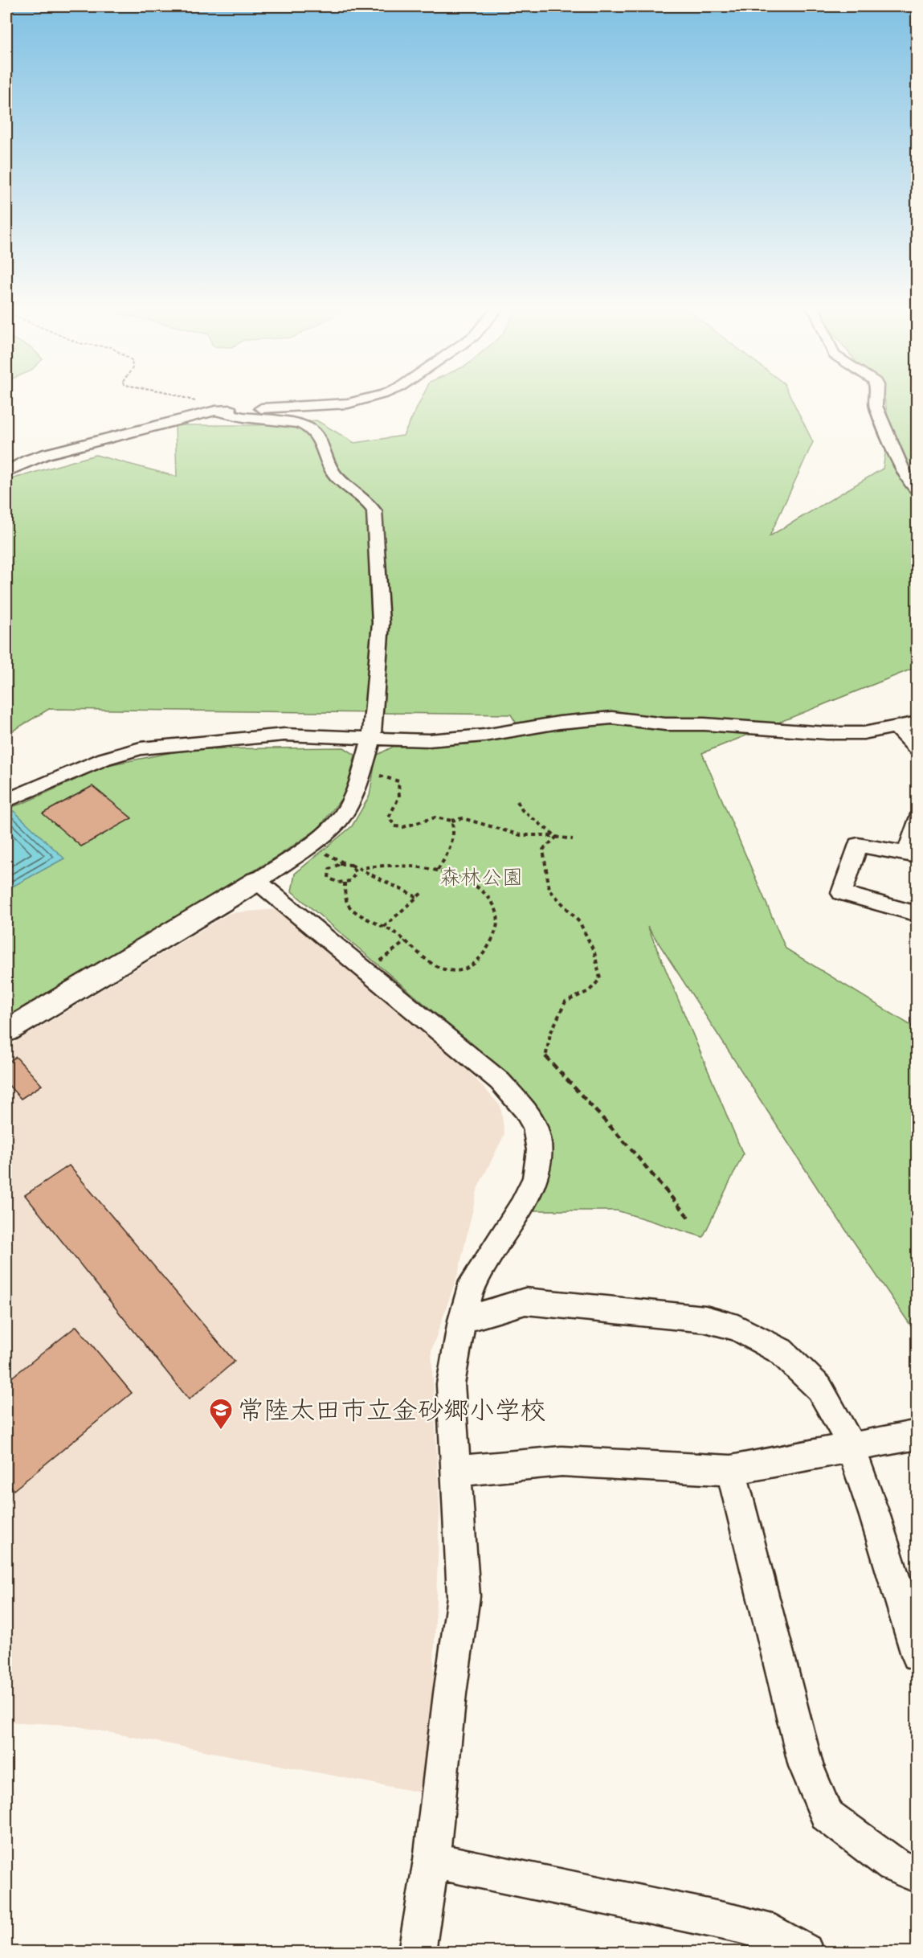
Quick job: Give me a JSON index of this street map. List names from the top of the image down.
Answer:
{
  "parks": ["森林公園"],
  "places": {
    "school or university": ["常陸太田市立金砂郷小学校"]
  }
}
